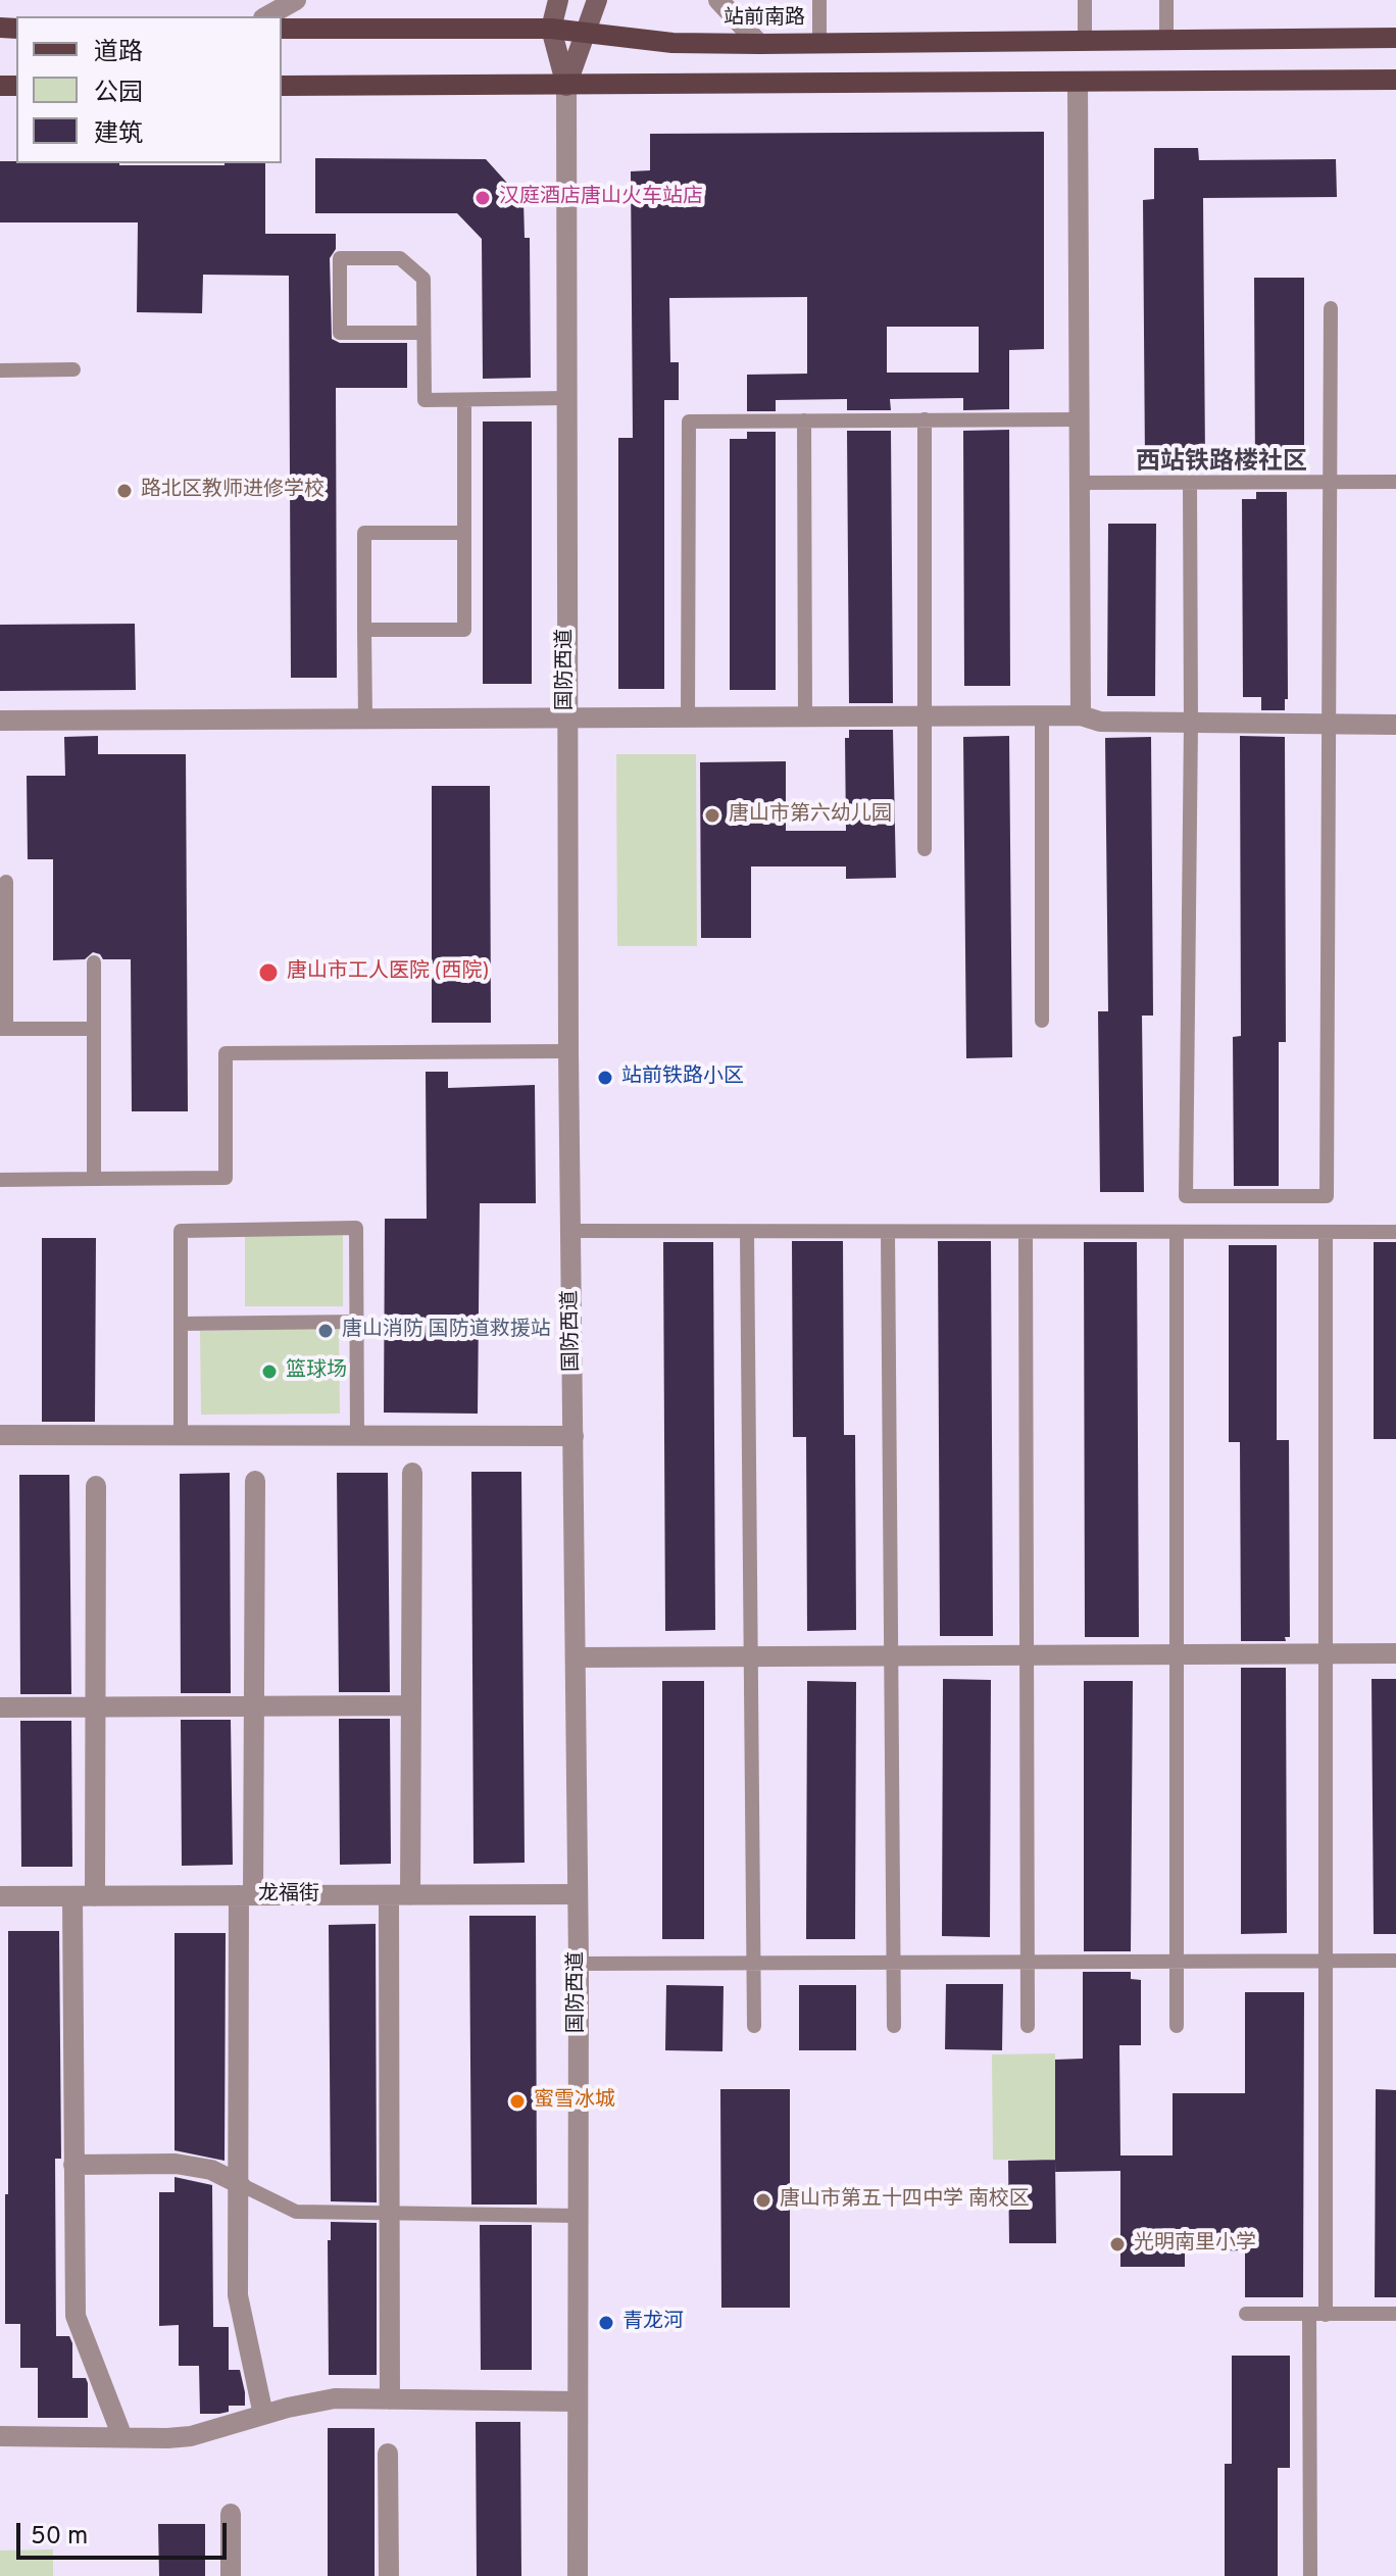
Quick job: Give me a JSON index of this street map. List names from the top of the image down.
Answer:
{
  "streets": {
    "main road": ["站前南路", "国防西道"],
    "street": ["龙福街"]
  },
  "crossings": [
    ["站前南路", "国防西道"],
    ["国防西道", "龙福街"]
  ],
  "districts": ["西站铁路楼社区"],
  "places": [
    "汉庭酒店唐山火车站店",
    "路北区教师进修学校",
    "唐山市第六幼儿园",
    "唐山市工人医院 (西院)",
    "站前铁路小区",
    "唐山消防 国防道救援站",
    "篮球场",
    "蜜雪冰城",
    "唐山市第五十四中学 南校区",
    "光明南里小学",
    "青龙河"
  ],
  "legend": ["道路", "公园", "建筑"],
  "scale_bar": "50 m"
}
